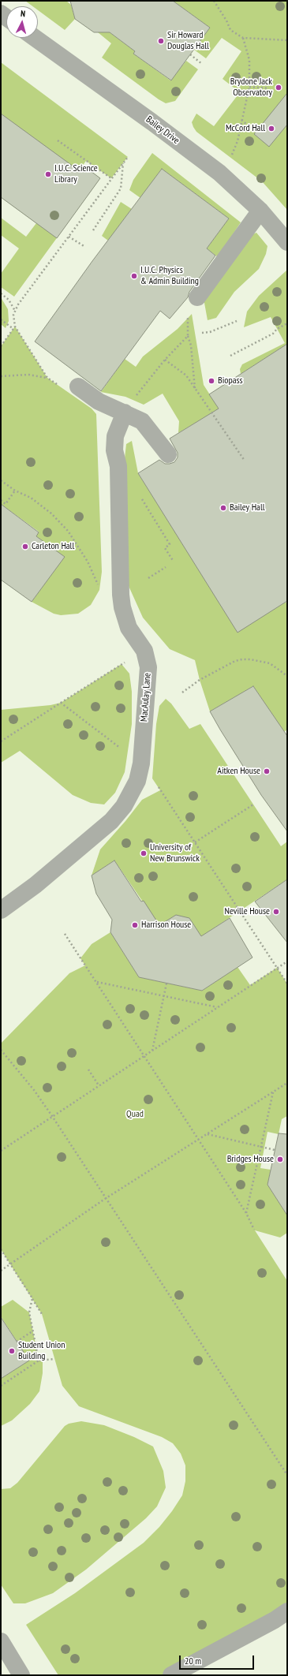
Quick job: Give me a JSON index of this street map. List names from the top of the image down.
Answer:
{
  "streets": {
    "street": ["Bailey Drive", "MacAulay Lane"]
  },
  "parks": ["Quad"],
  "places": [
    "Sir Howard Douglas Hall",
    "Brydone Jack Observatory",
    "McCord Hall",
    "I.U.C. Science Library",
    "I.U.C. Physics & Admin Building",
    "Biopass",
    "Bailey Hall",
    "Carleton Hall",
    "Aitken House",
    "University of New Brunswick",
    "Neville House",
    "Harrison House",
    "Bridges House",
    "Student Union Building"
  ],
  "scale_bar": "20 m",
  "north": "top"
}
